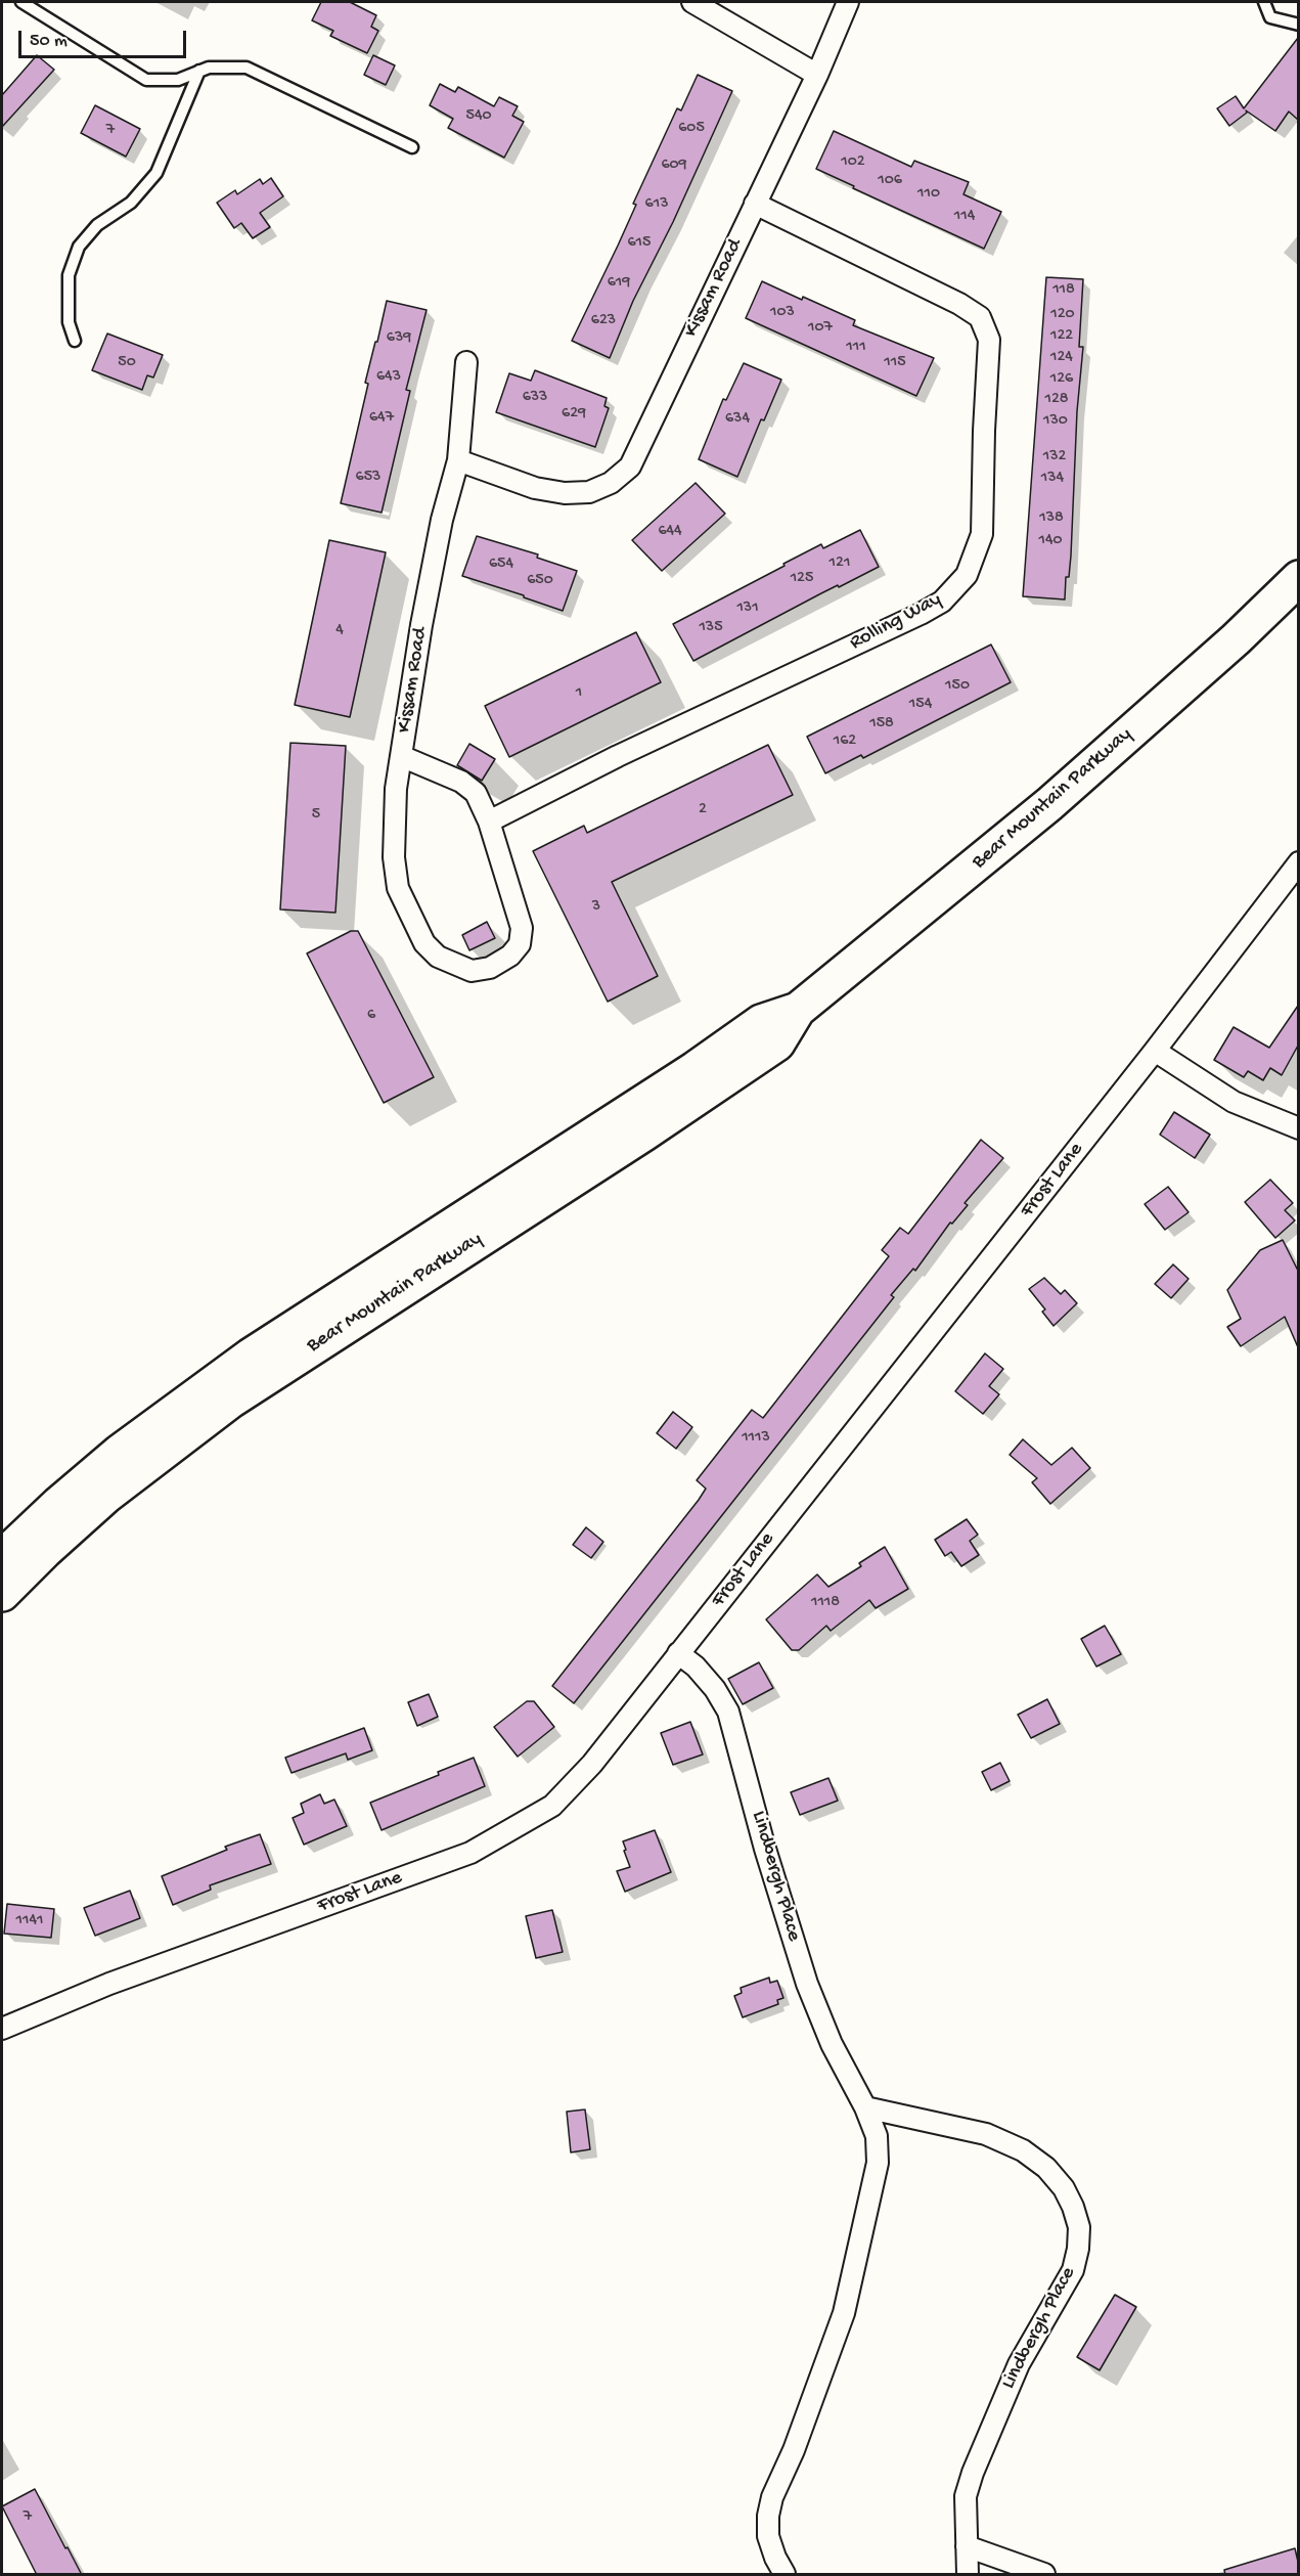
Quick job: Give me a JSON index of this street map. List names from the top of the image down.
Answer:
{
  "streets": {
    "highway": ["Bear Mountain Parkway"],
    "street": [
      "Kissam Road",
      "Rolling Way",
      "Frost Lane",
      "Lindbergh Place"
    ]
  },
  "crossings": [
    ["Kissam Road", "Rolling Way"],
    ["Frost Lane", "Lindbergh Place"]
  ],
  "house_numbers": [
    "540",
    "605",
    "7",
    "102",
    "609",
    "106",
    "110",
    "613",
    "114",
    "615",
    "619",
    "118",
    "103",
    "120",
    "623",
    "107",
    "122",
    "639",
    "111",
    "124",
    "50",
    "115",
    "643",
    "126",
    "633",
    "128",
    "629",
    "647",
    "634",
    "130",
    "132",
    "653",
    "134",
    "138",
    "644",
    "140",
    "121",
    "654",
    "125",
    "650",
    "131",
    "135",
    "4",
    "150",
    "1",
    "154",
    "158",
    "162",
    "2",
    "5",
    "3",
    "6",
    "1113",
    "1118",
    "1141",
    "7"
  ],
  "scale_bar": "50 m"
}
